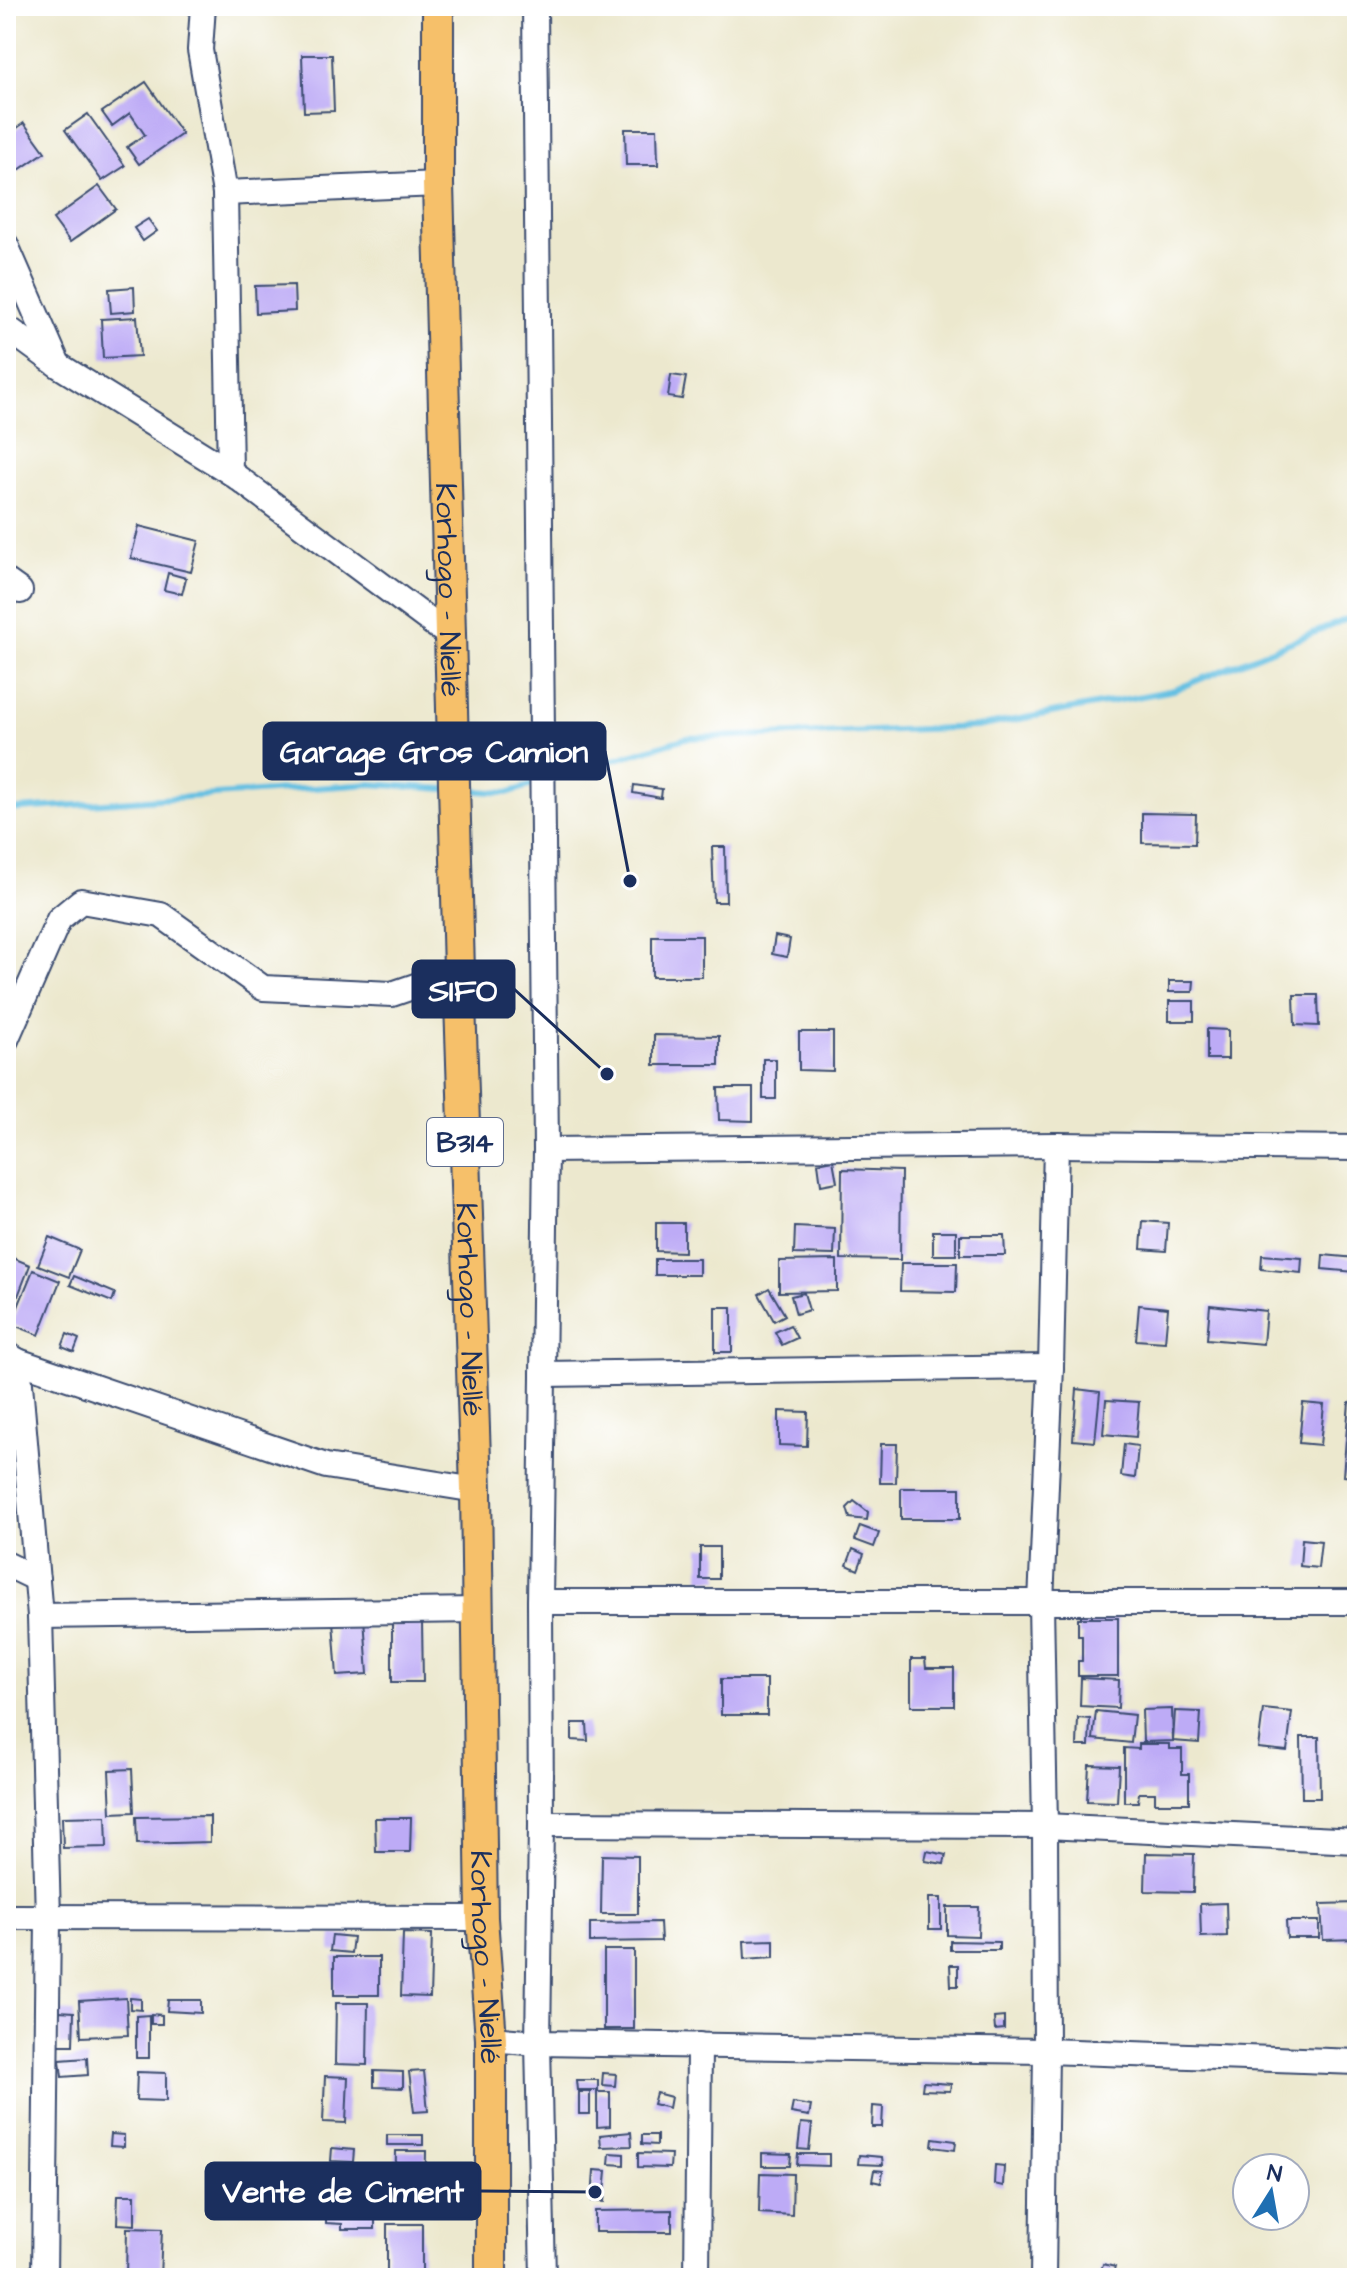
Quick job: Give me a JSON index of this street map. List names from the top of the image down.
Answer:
{
  "streets": {
    "main road": ["Korhogo - Niellé", "B314"]
  },
  "places": ["Garage Gros Camion", "SIFO", "Vente de Ciment"],
  "north": "top"
}
